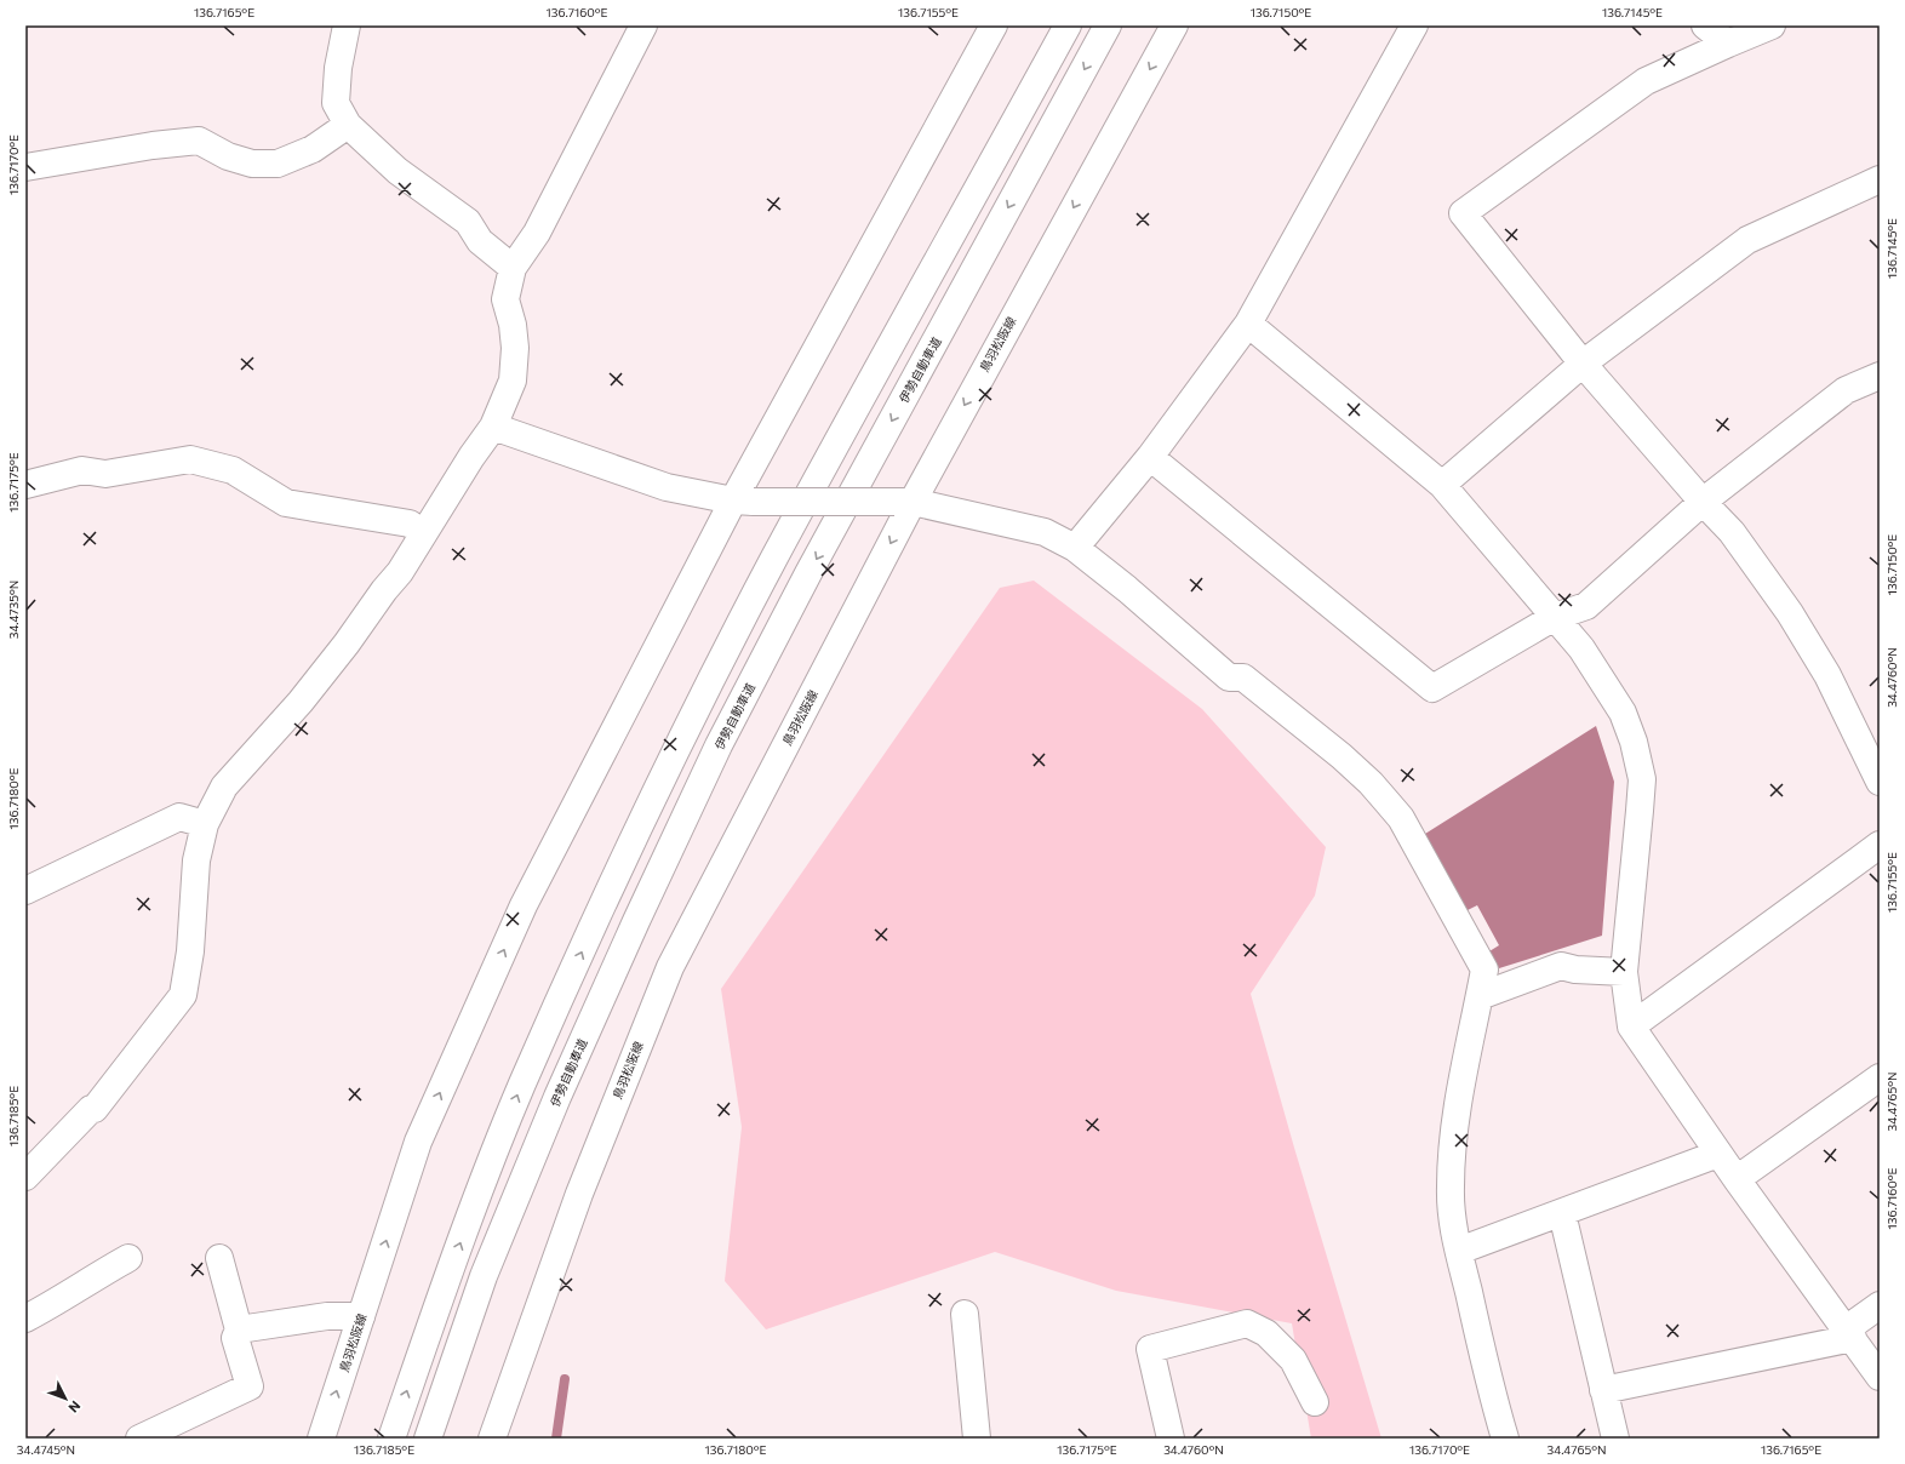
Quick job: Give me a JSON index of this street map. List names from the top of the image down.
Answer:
{
  "streets": {
    "main road": ["鳥羽松阪線", "伊勢自動車道"]
  },
  "north": "bottom right",
  "coordinates": [
    "136.7165°E",
    "136.7160°E",
    "136.7155°E",
    "136.7150°E",
    "136.7145°E",
    "136.7170°E",
    "136.7175°E",
    "34.4735°N",
    "34.4760°N",
    "136.7180°E",
    "34.4765°N",
    "136.7185°E",
    "34.4745°N"
  ]
}
